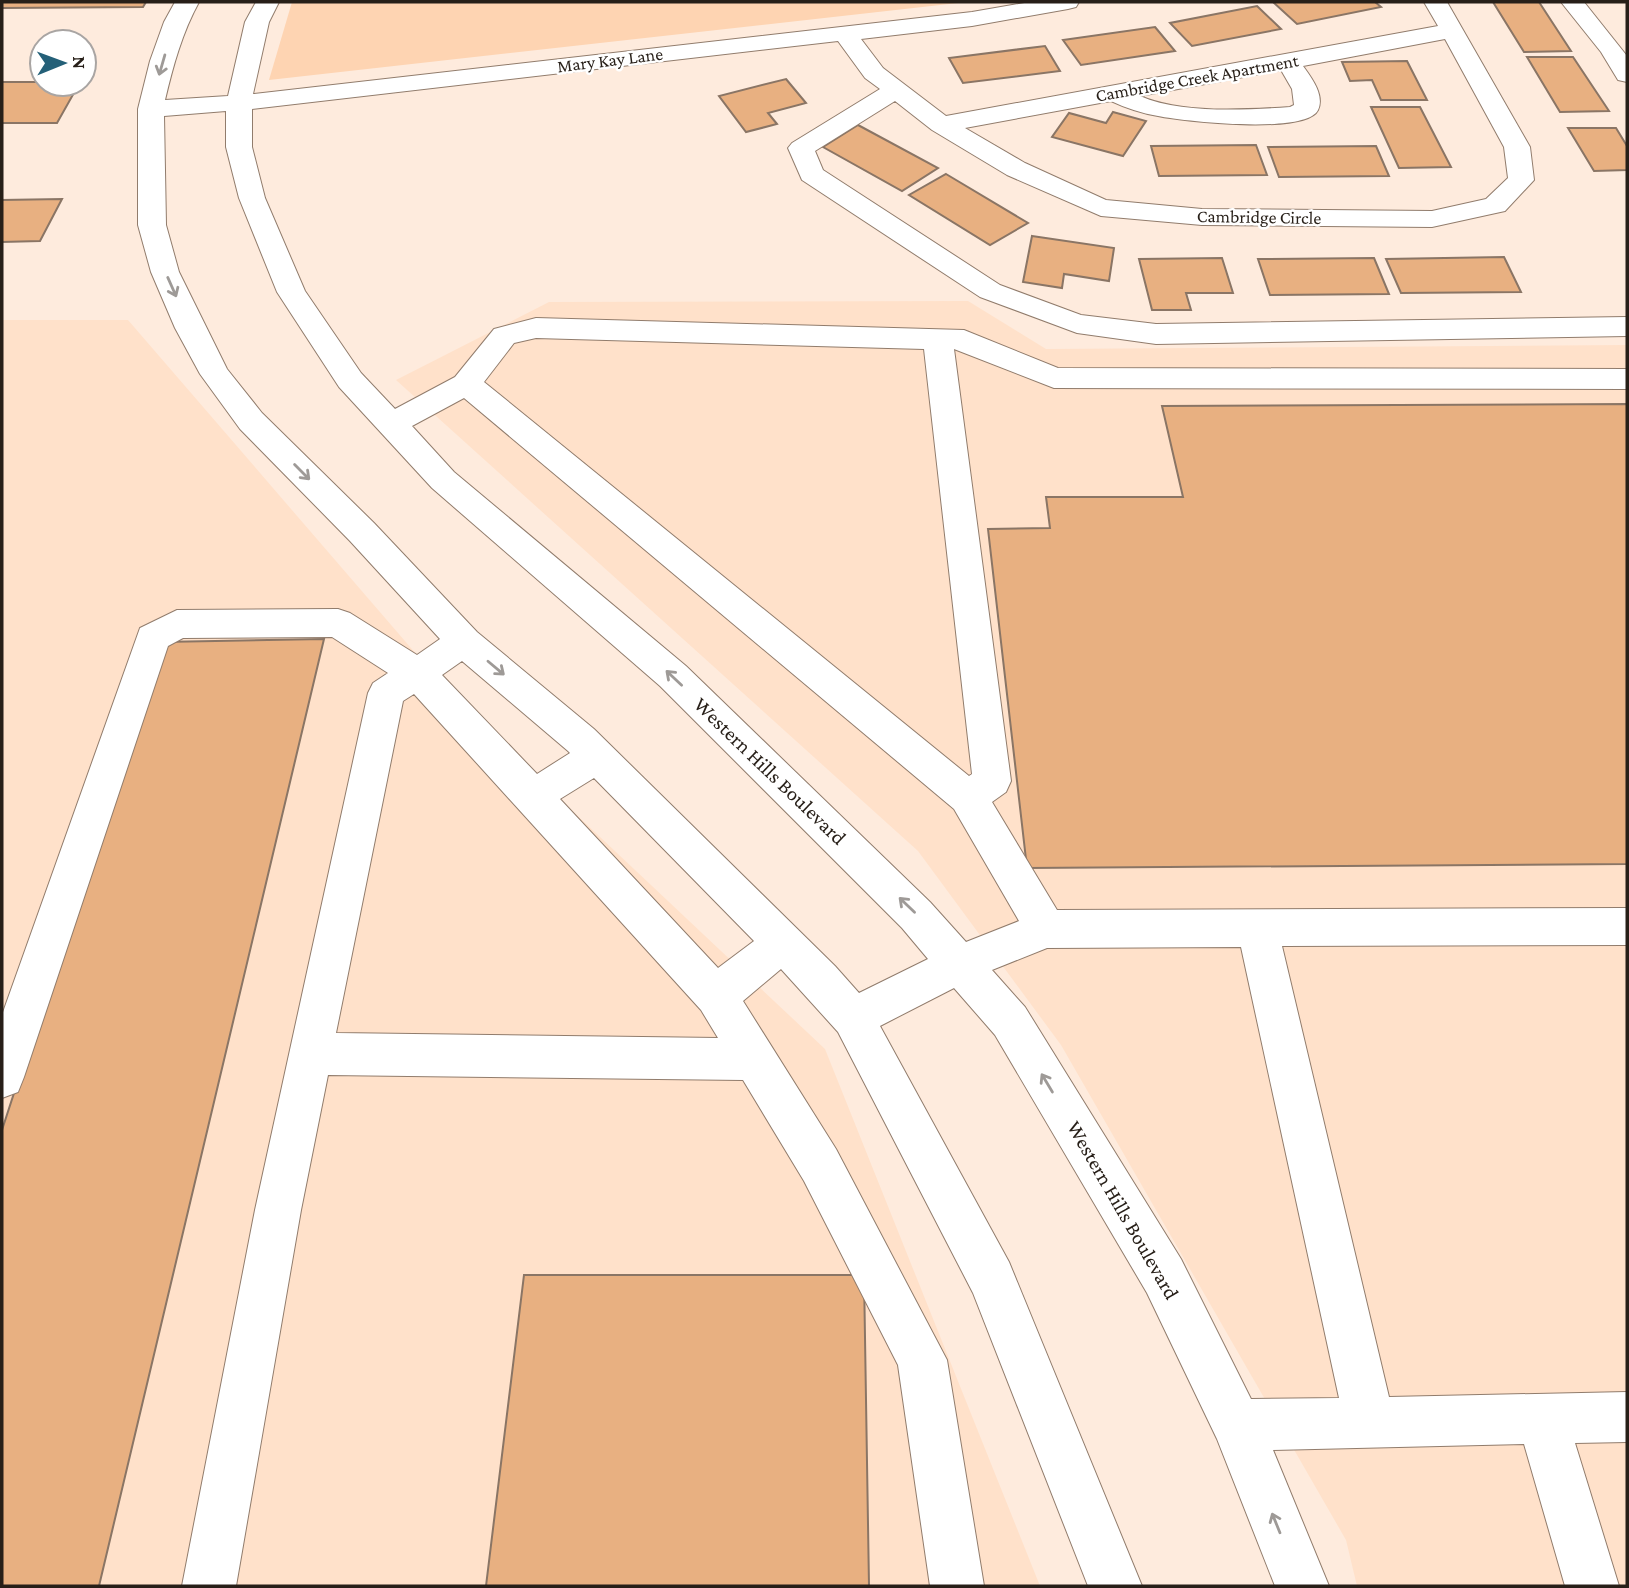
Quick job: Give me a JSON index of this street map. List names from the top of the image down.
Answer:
{
  "streets": {
    "street": [
      "Mary Kay Lane",
      "Cambridge Creek Apartment",
      "Cambridge Circle",
      "Western Hills Boulevard"
    ]
  },
  "crossings": [
    ["Mary Kay Lane", "Cambridge Circle"],
    ["Mary Kay Lane", "Western Hills Boulevard"],
    ["Cambridge Creek Apartment", "Cambridge Circle"]
  ],
  "north": "right"
}
